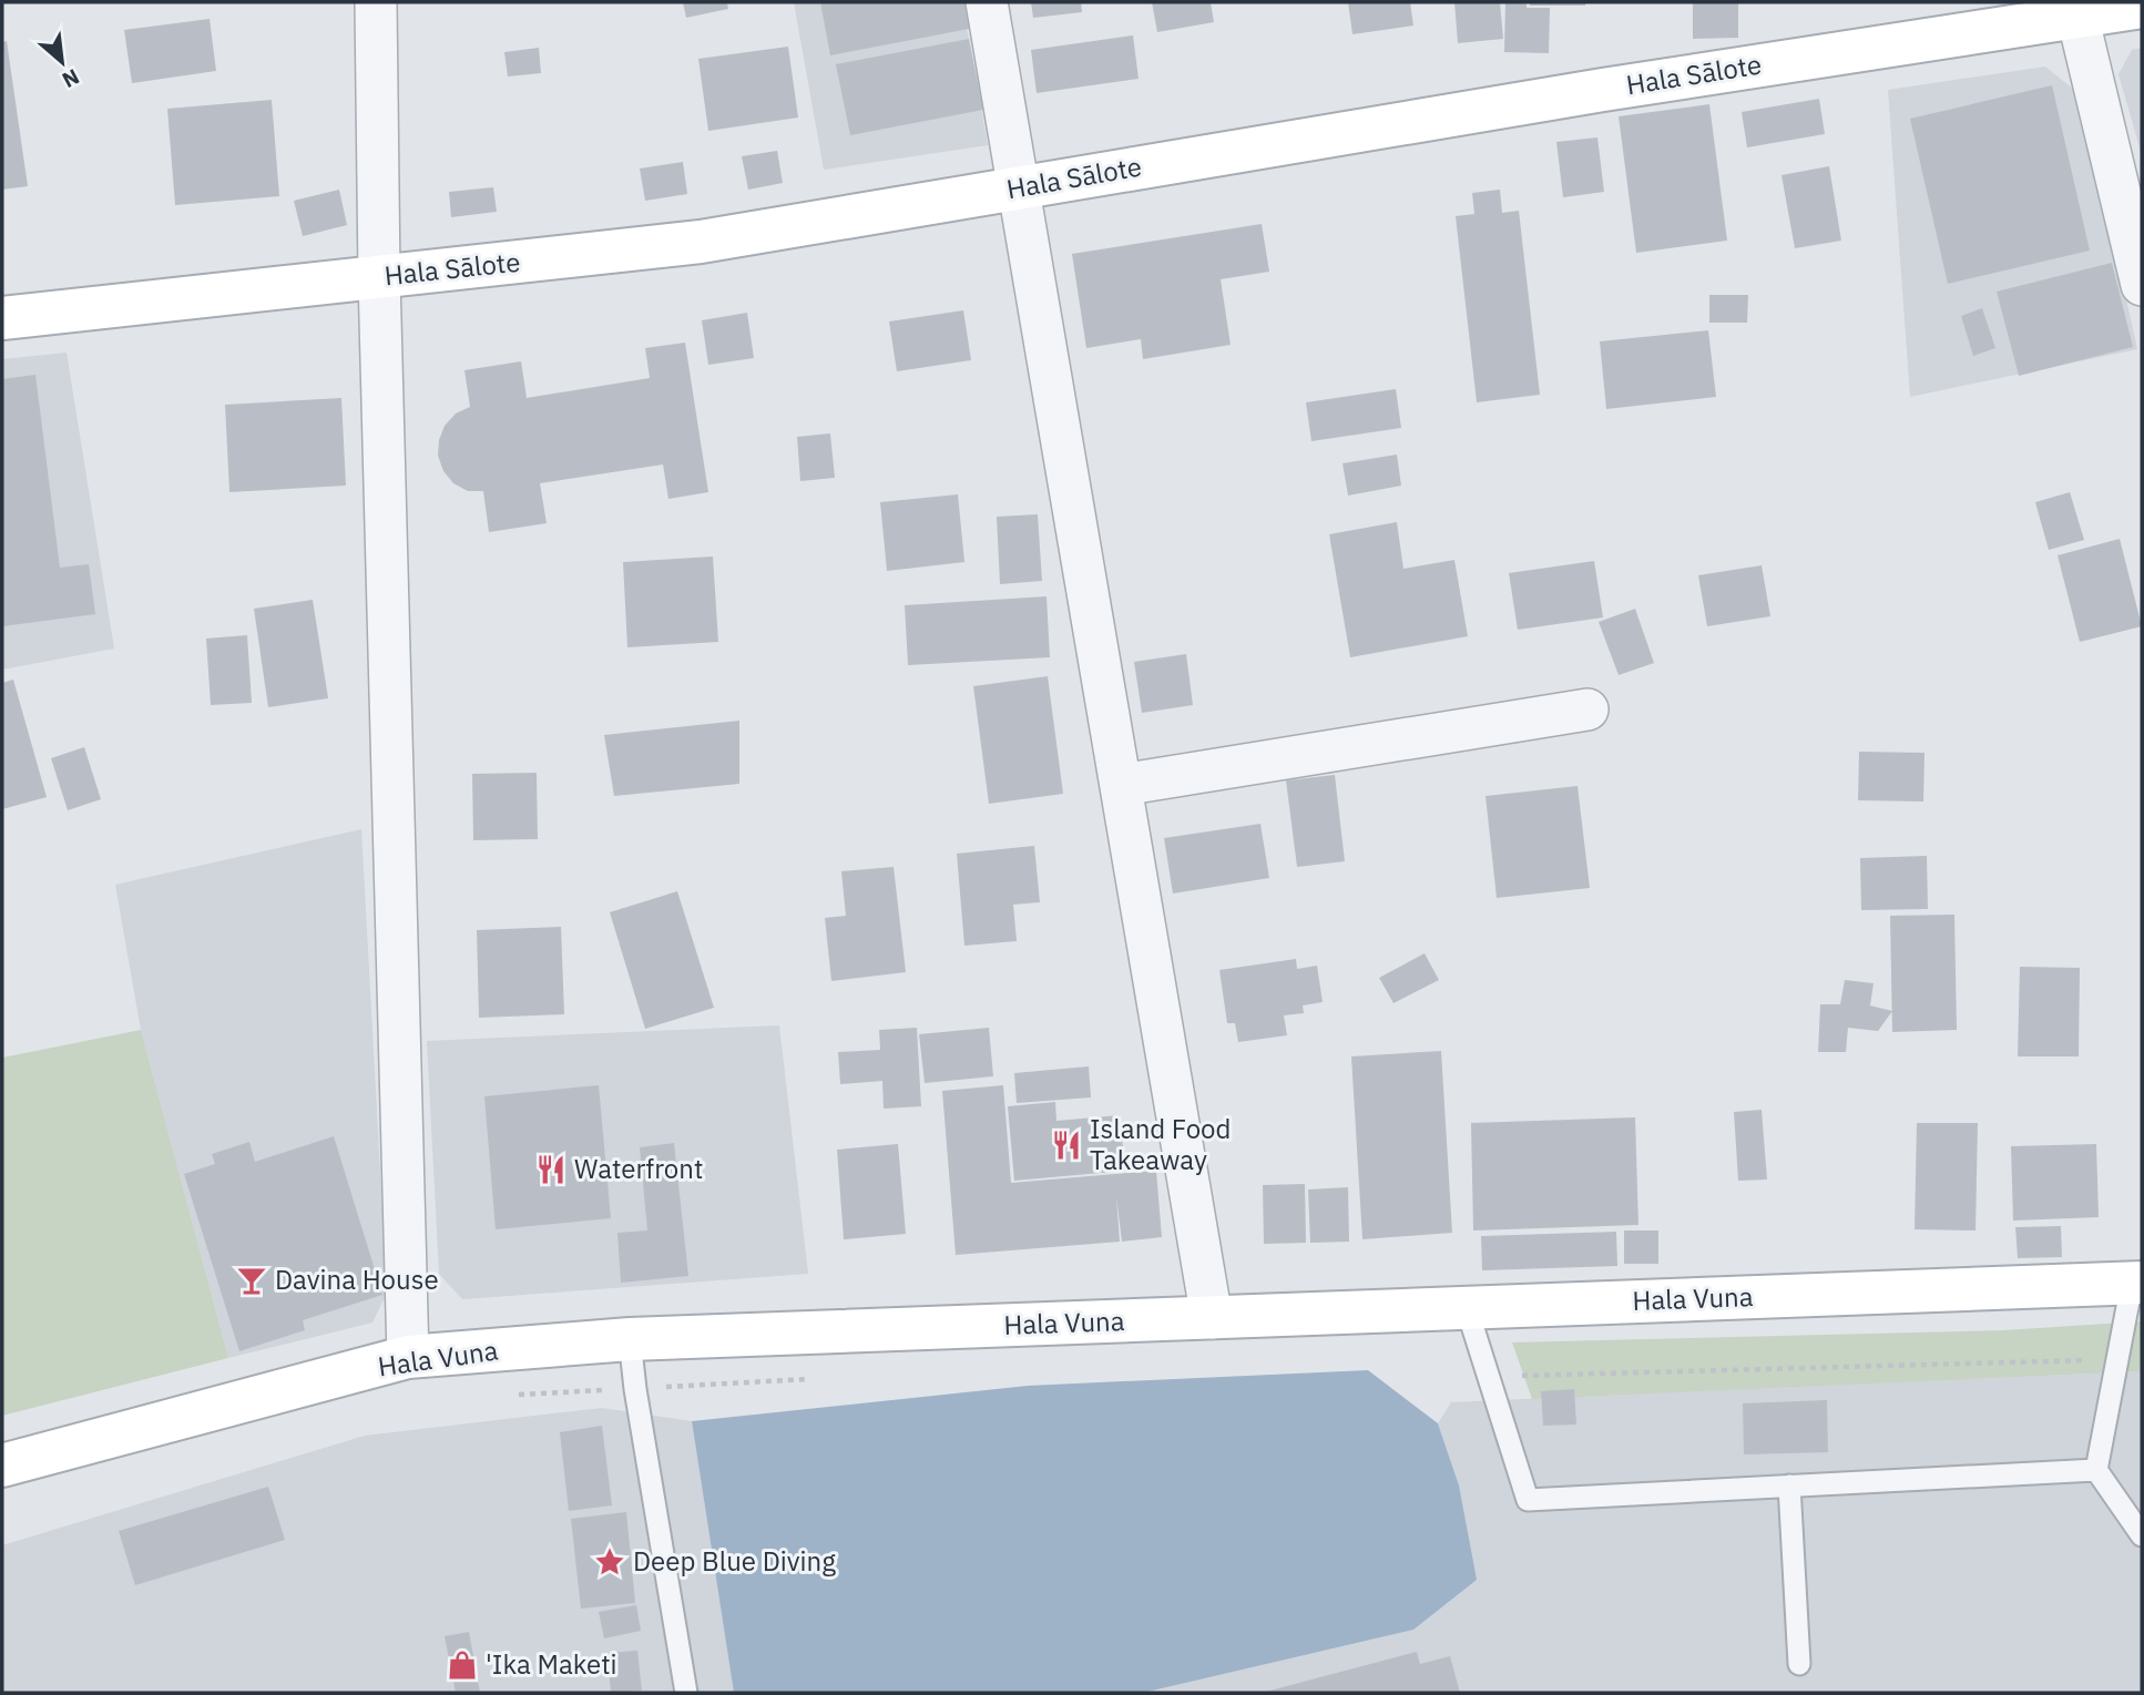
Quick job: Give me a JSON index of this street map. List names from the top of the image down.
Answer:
{
  "streets": {
    "main road": ["Hala Sālote", "Hala Vuna"]
  },
  "places": {
    "restaurant": ["Island Food Takeaway", "Waterfront"],
    "bar": ["Davina House"],
    "place": ["Deep Blue Diving"],
    "shop": ["'Ika Maketi"]
  },
  "north": "bottom right"
}
